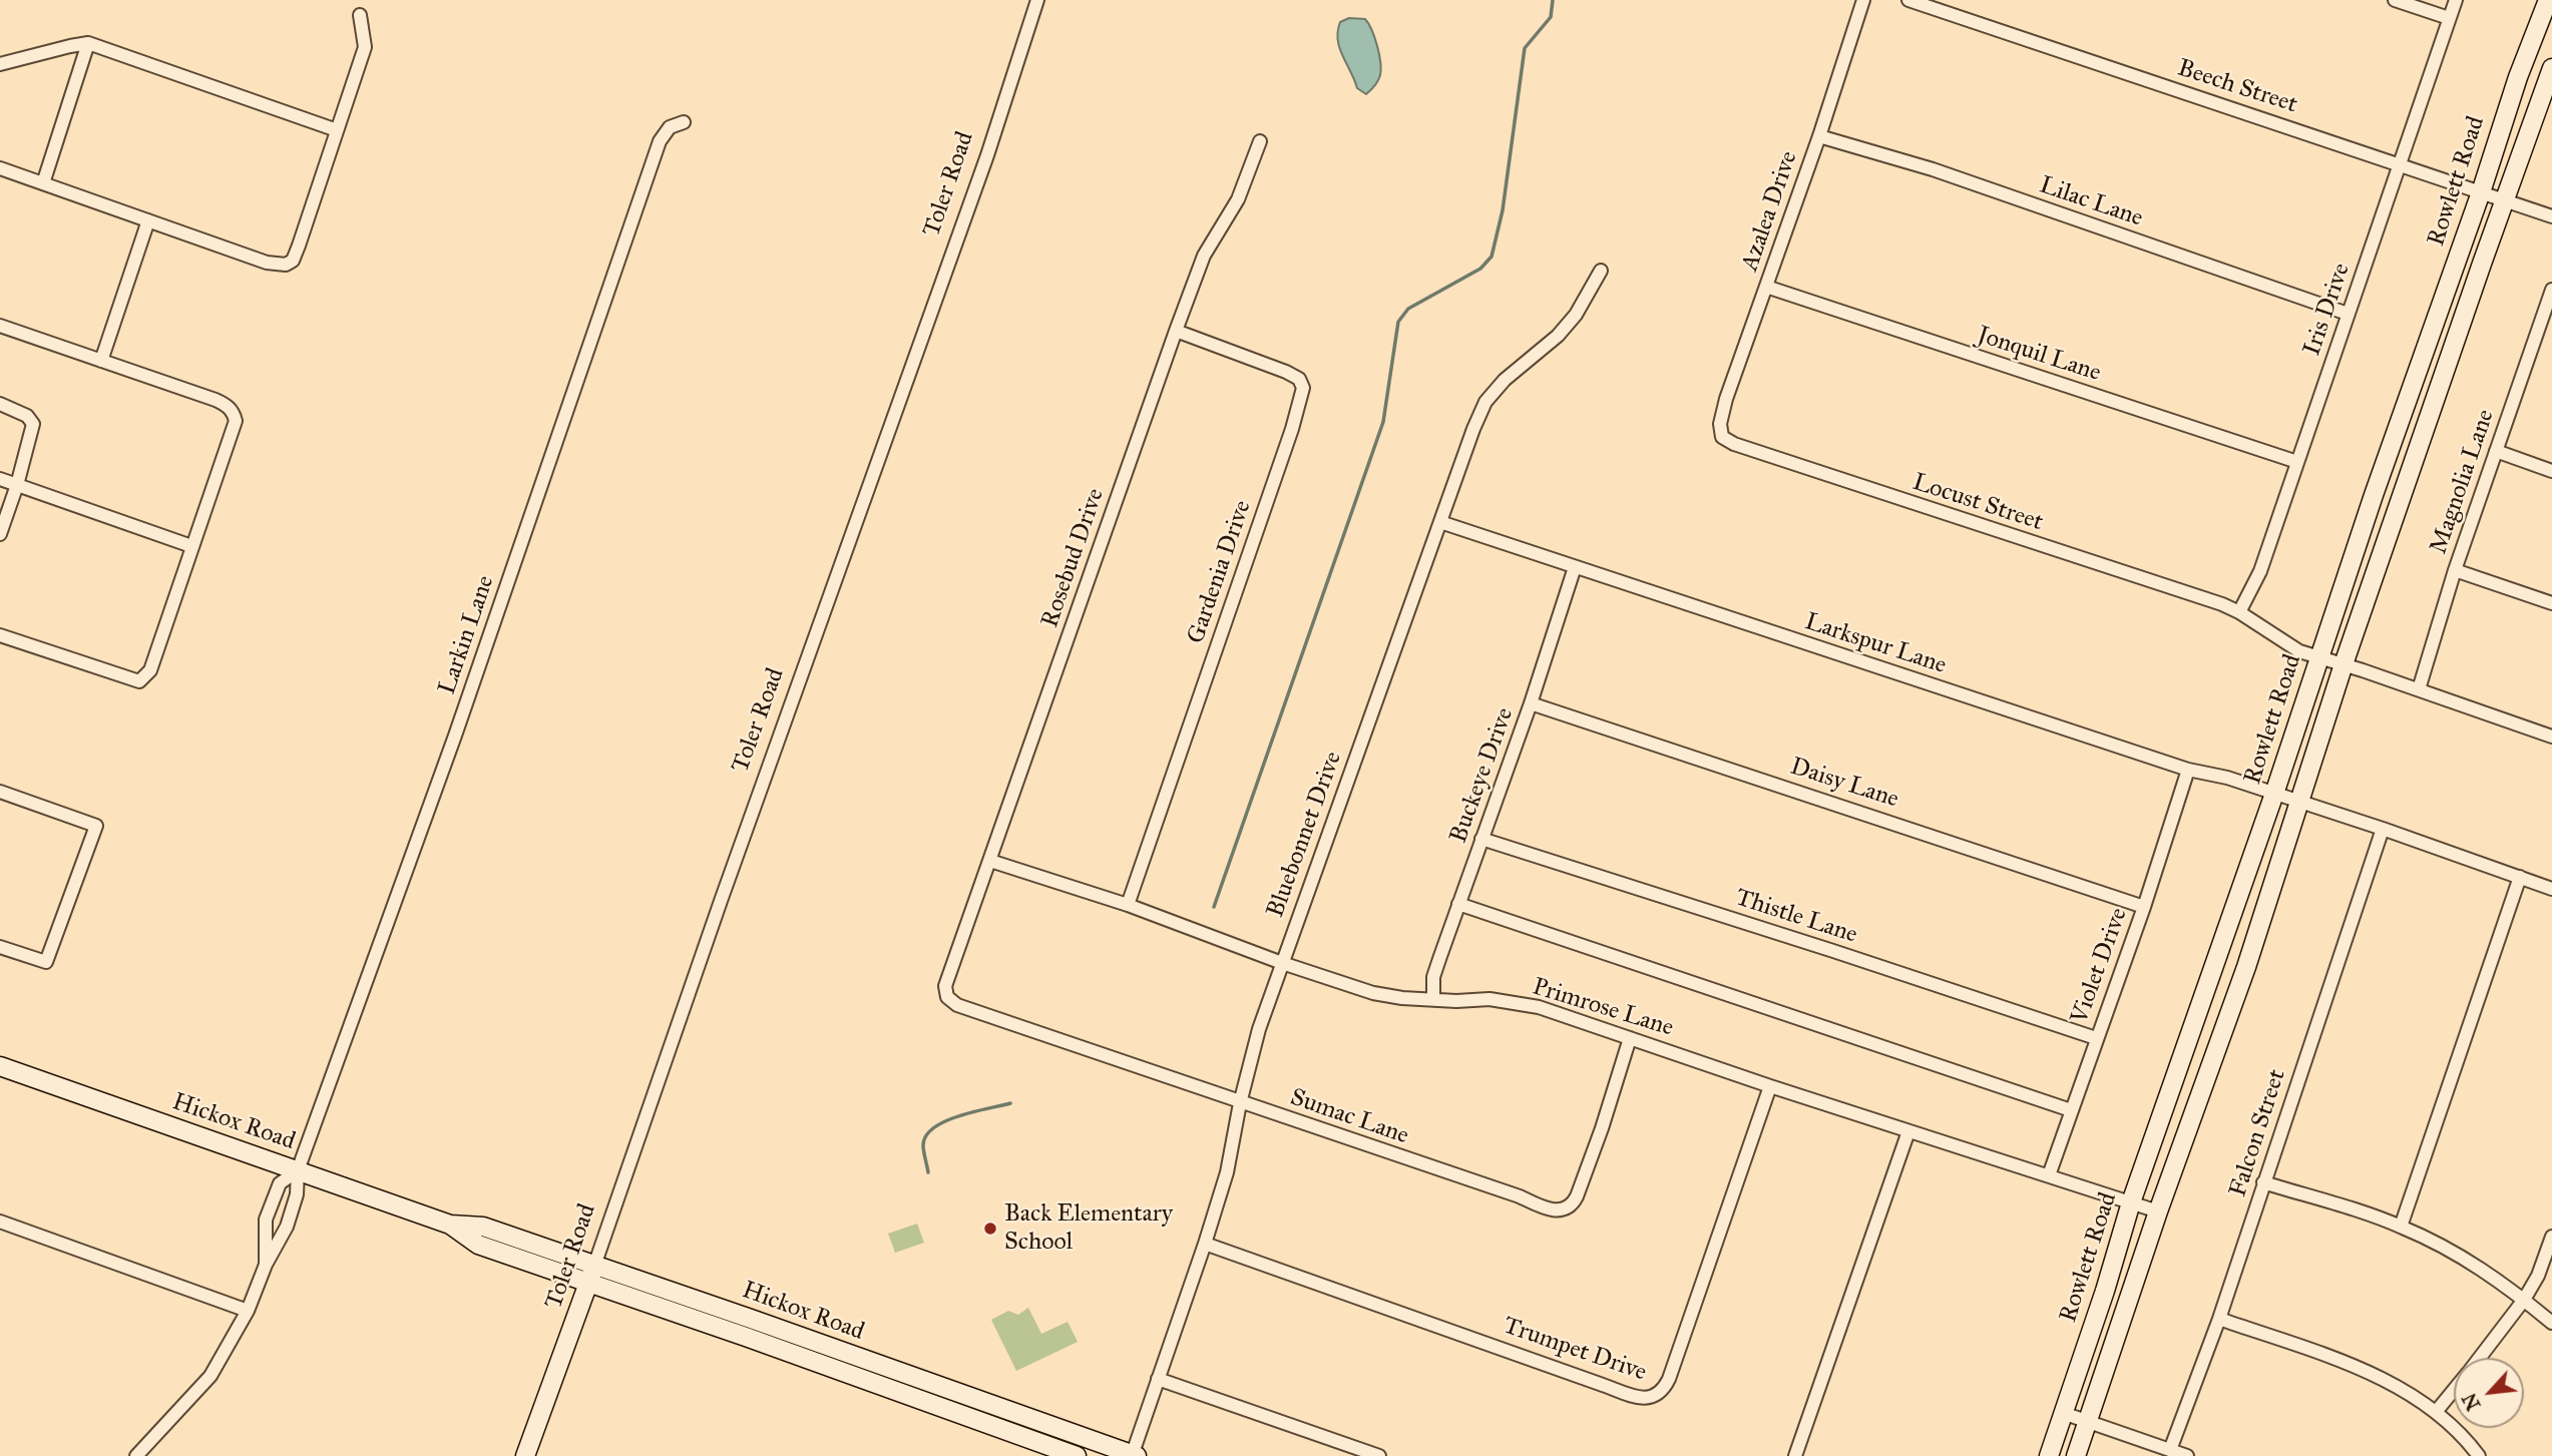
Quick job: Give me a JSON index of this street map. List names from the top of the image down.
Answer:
{
  "streets": {
    "main road": ["Rowlett Road", "Toler Road", "Hickox Road"],
    "street": [
      "Beech Street",
      "Lilac Lane",
      "Azalea Drive",
      "Iris Drive",
      "Jonquil Lane",
      "Magnolia Lane",
      "Locust Street",
      "Rosebud Drive",
      "Gardenia Drive",
      "Larkin Lane",
      "Larkspur Lane",
      "Buckeye Drive",
      "Daisy Lane",
      "Bluebonnet Drive",
      "Thistle Lane",
      "Violet Drive",
      "Primrose Lane",
      "Sumac Lane",
      "Falcon Street",
      "Trumpet Drive"
    ]
  },
  "crossings": [
    ["Beech Street", "Rowlett Road"],
    ["Beech Street", "Iris Drive"],
    ["Rowlett Road", "Larkspur Lane"],
    ["Rowlett Road", "Primrose Lane"],
    ["Toler Road", "Hickox Road"],
    ["Lilac Lane", "Azalea Drive"],
    ["Lilac Lane", "Iris Drive"],
    ["Azalea Drive", "Jonquil Lane"],
    ["Azalea Drive", "Locust Street"],
    ["Iris Drive", "Jonquil Lane"],
    ["Iris Drive", "Locust Street"],
    ["Rosebud Drive", "Gardenia Drive"],
    ["Rosebud Drive", "Primrose Lane"],
    ["Rosebud Drive", "Sumac Lane"],
    ["Gardenia Drive", "Primrose Lane"],
    ["Larkin Lane", "Hickox Road"],
    ["Larkspur Lane", "Buckeye Drive"],
    ["Larkspur Lane", "Bluebonnet Drive"],
    ["Larkspur Lane", "Violet Drive"],
    ["Larkspur Lane", "Falcon Street"],
    ["Buckeye Drive", "Daisy Lane"],
    ["Buckeye Drive", "Thistle Lane"],
    ["Buckeye Drive", "Primrose Lane"],
    ["Daisy Lane", "Violet Drive"],
    ["Bluebonnet Drive", "Primrose Lane"],
    ["Bluebonnet Drive", "Sumac Lane"],
    ["Bluebonnet Drive", "Hickox Road"],
    ["Bluebonnet Drive", "Trumpet Drive"],
    ["Thistle Lane", "Violet Drive"],
    ["Violet Drive", "Primrose Lane"],
    ["Primrose Lane", "Sumac Lane"],
    ["Primrose Lane", "Trumpet Drive"]
  ],
  "places": ["Back Elementary School"],
  "north": "bottom left"
}
